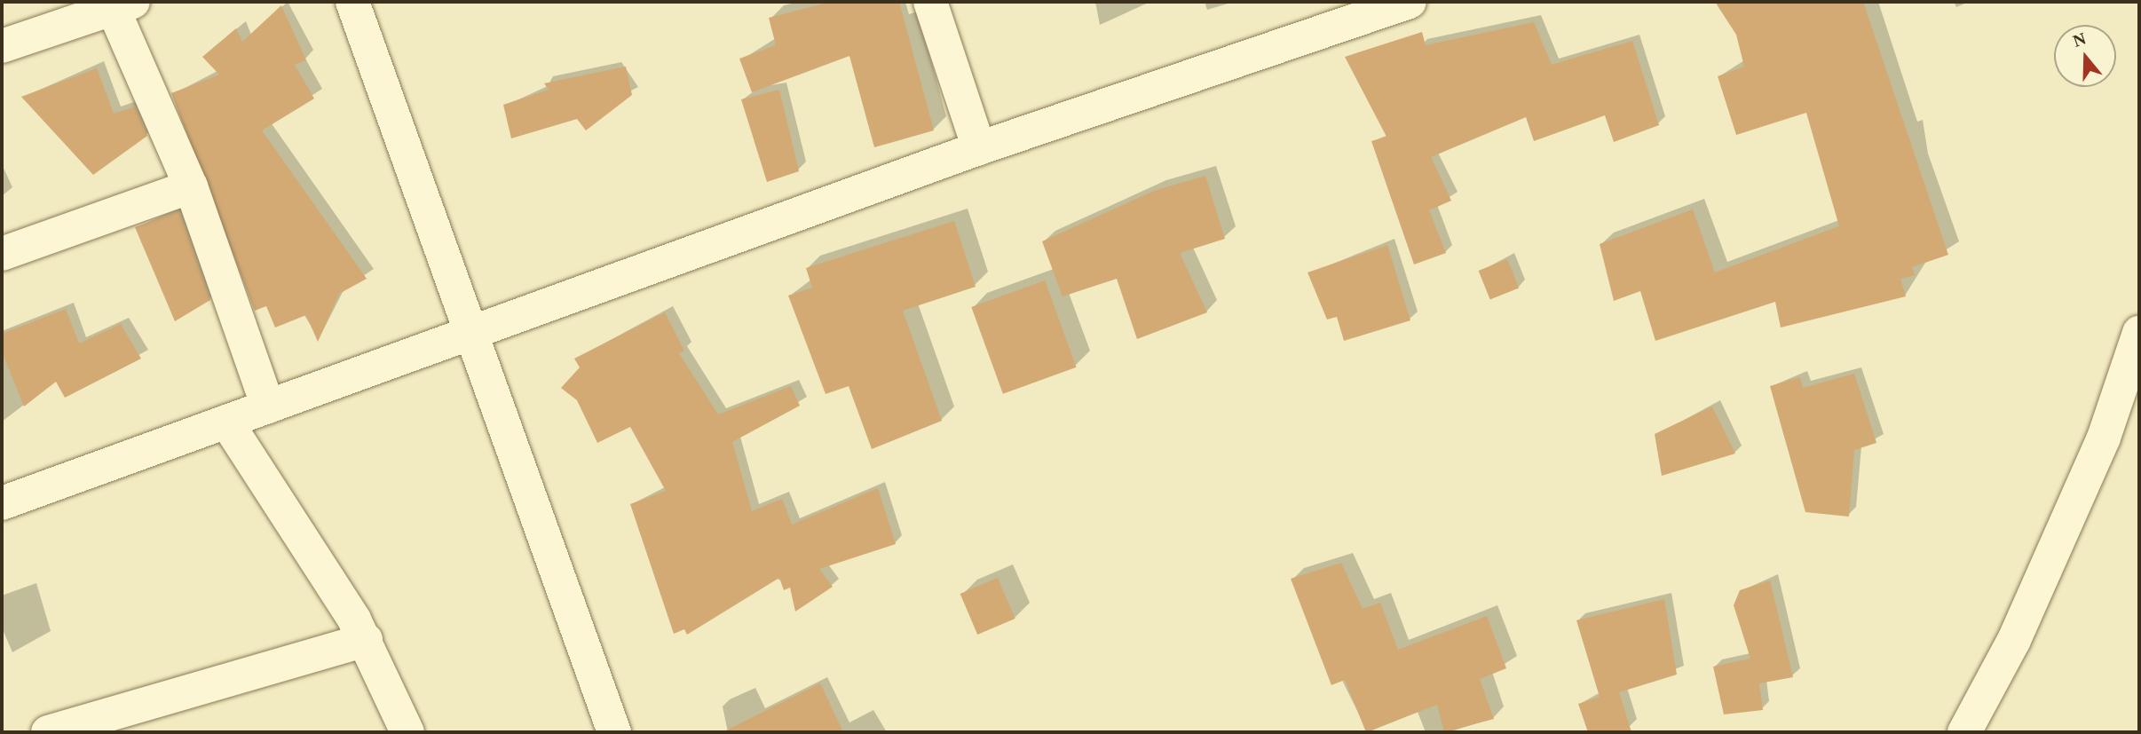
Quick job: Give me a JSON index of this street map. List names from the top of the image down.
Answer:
{
  "north": "top"
}
